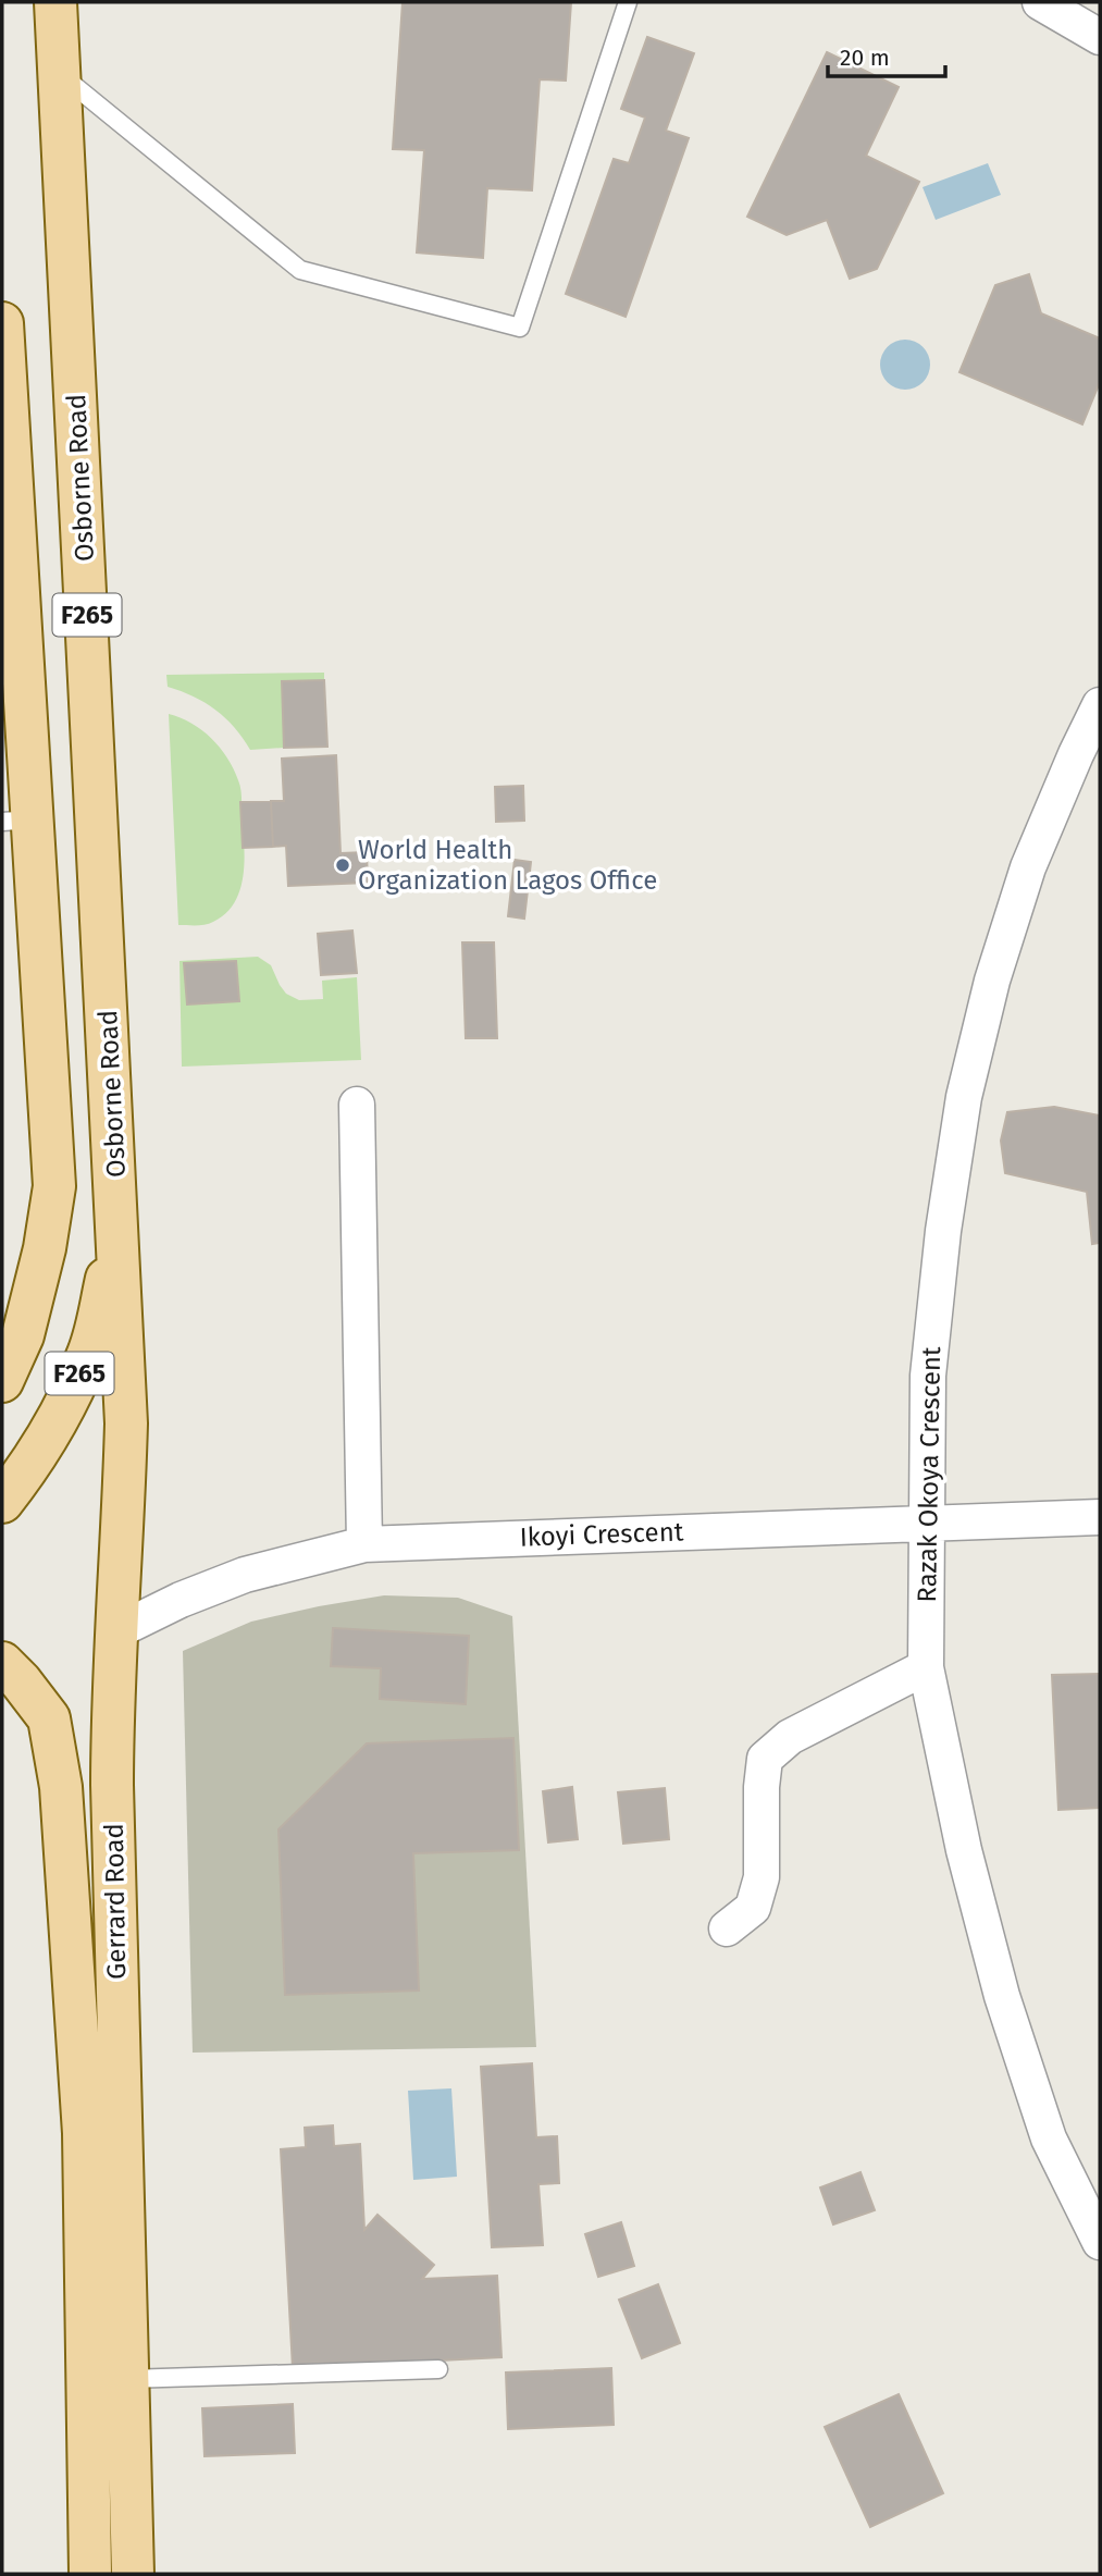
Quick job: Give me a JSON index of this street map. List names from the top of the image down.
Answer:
{
  "streets": {
    "main road": ["Osborne Road", "F265", "Gerrard Road"],
    "street": ["Razak Okoya Crescent", "Ikoyi Crescent"]
  },
  "crossings": [
    ["Osborne Road", "F265"],
    ["Osborne Road", "Gerrard Road"],
    ["F265", "Gerrard Road"],
    ["Razak Okoya Crescent", "Ikoyi Crescent"],
    ["Ikoyi Crescent", "Gerrard Road"]
  ],
  "places": ["World Health Organization Lagos Office"],
  "scale_bar": "20 m"
}
